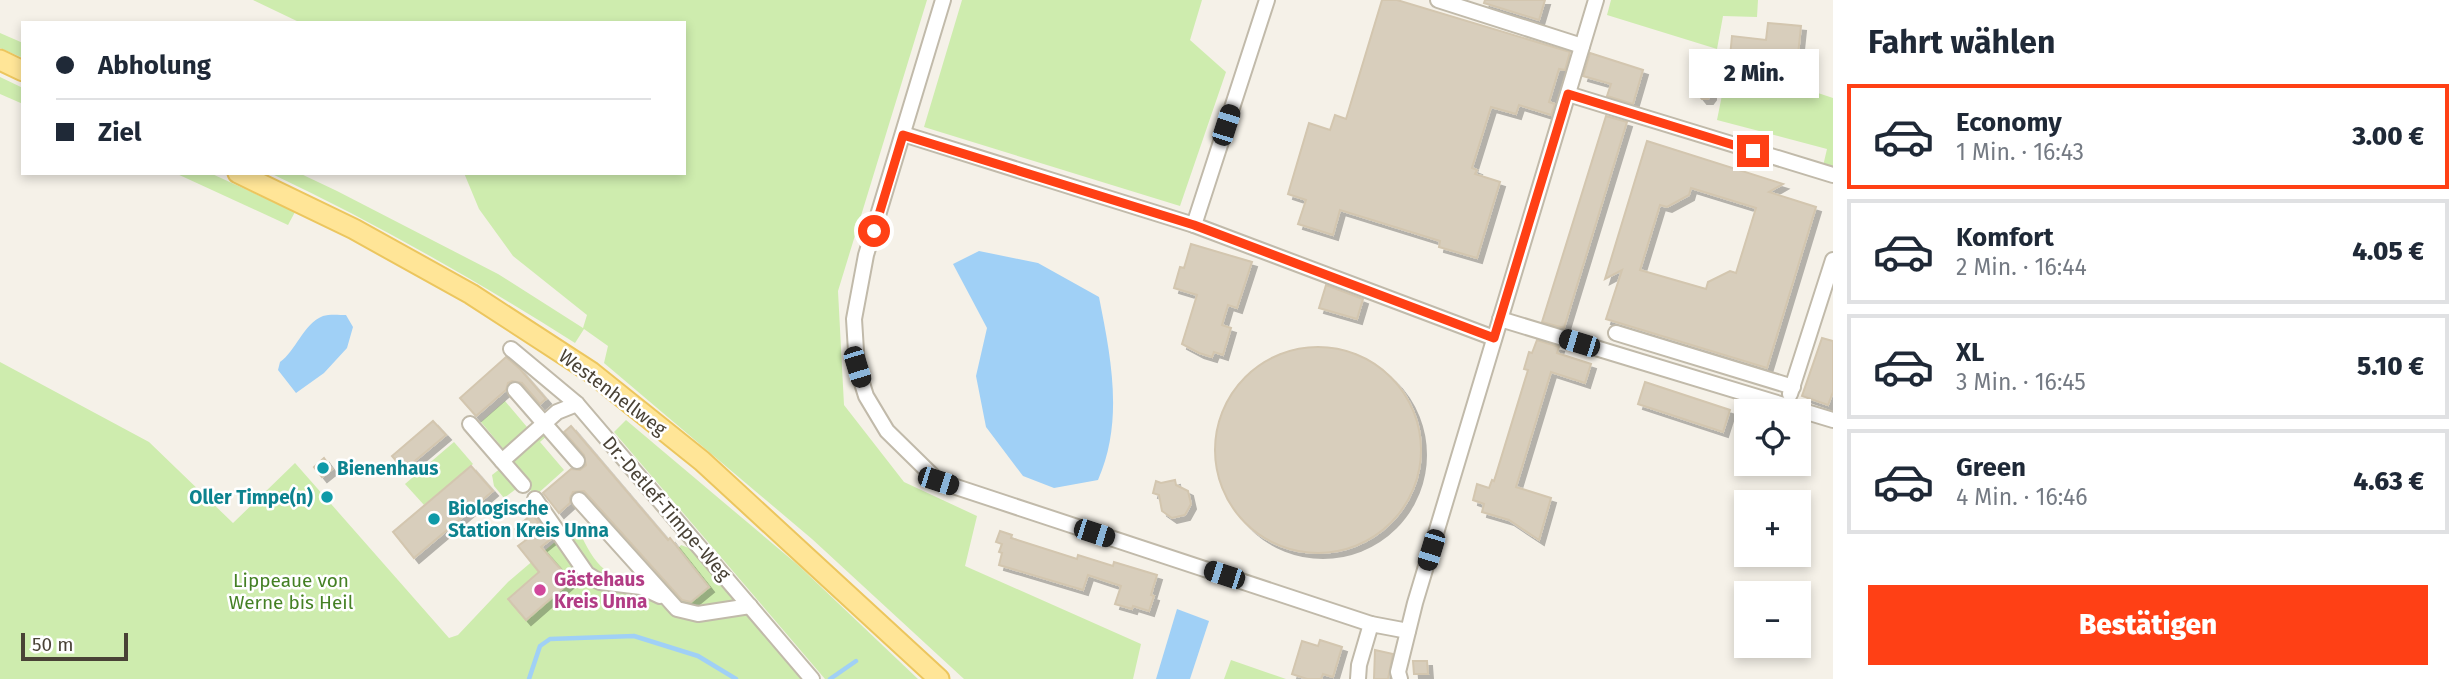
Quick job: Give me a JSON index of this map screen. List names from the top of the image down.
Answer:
{
  "streets": {
    "main road": ["Westenhellweg"],
    "lane": ["Dr.-Detlef-Timpe-Weg"]
  },
  "parks": ["Lippeaue von Werne bis Heil"],
  "places": [
    "Bienenhaus",
    "Oller Timpe(n)",
    "Biologische Station Kreis Unna",
    "Gästehaus Kreis Unna"
  ],
  "scale_bar": "50 m",
  "page": {
    "heading": "Fahrt wählen",
    "banner": ["Abholung", "Ziel"],
    "bubble": "2 Min.",
    "list": [
      {
        "name": "Economy",
        "note": "1 Min. · 16:43",
        "value": "3.00 €"
      },
      {
        "name": "Komfort",
        "note": "2 Min. · 16:44",
        "value": "4.05 €"
      },
      {
        "name": "XL",
        "note": "3 Min. · 16:45",
        "value": "5.10 €"
      },
      {
        "name": "Green",
        "note": "4 Min. · 16:46",
        "value": "4.63 €"
      }
    ],
    "map_buttons": ["+", "−"],
    "buttons": "Bestätigen",
    "scale": "50 m"
  }
}
